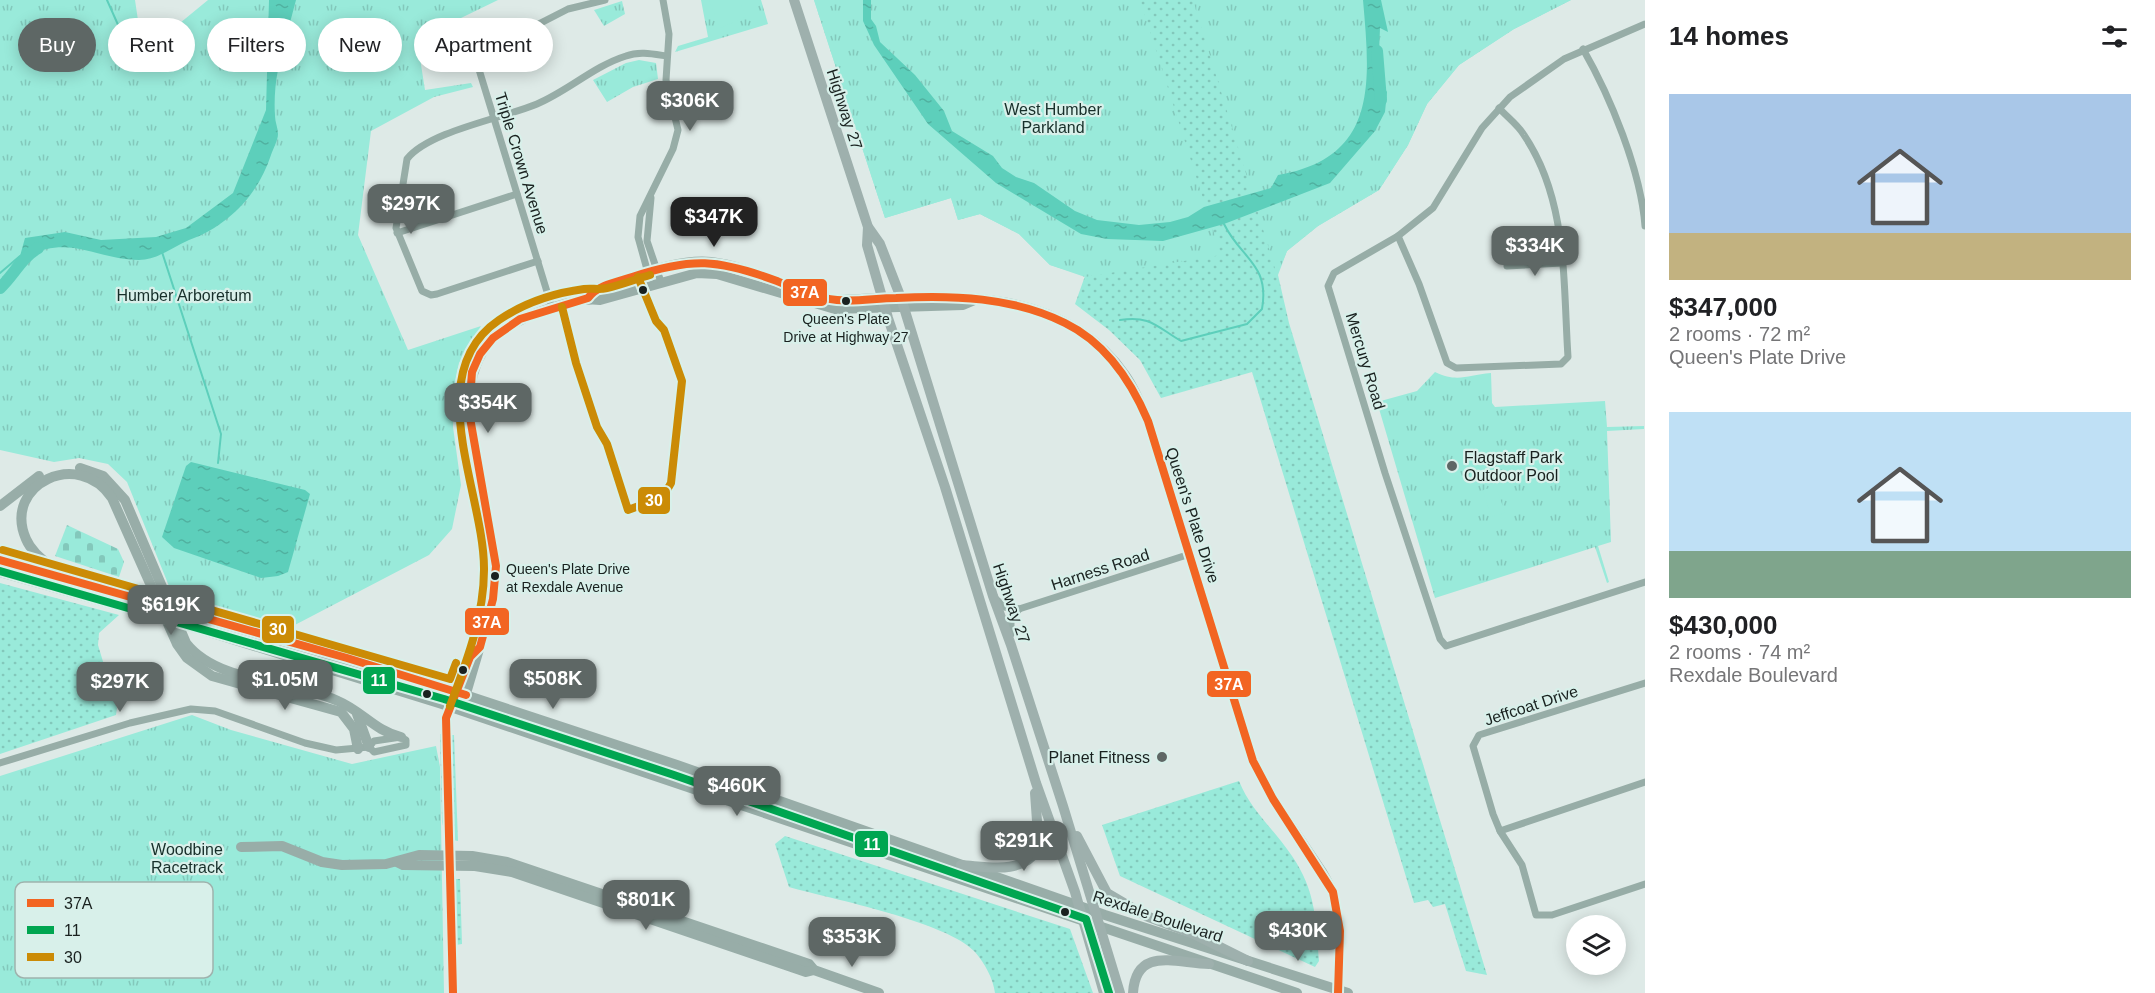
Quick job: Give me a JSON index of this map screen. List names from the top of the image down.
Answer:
{
  "streets": {
    "main road": ["Highway 27", "Queen's Plate Drive", "Rexdale Boulevard"],
    "street": [
      "Triple Crown Avenue",
      "Mercury Road",
      "Harness Road",
      "Jeffcoat Drive"
    ]
  },
  "crossings": [
    ["Highway 27", "Queen's Plate Drive"],
    ["Highway 27", "Rexdale Boulevard"],
    ["Triple Crown Avenue", "Queen's Plate Drive"],
    ["Queen's Plate Drive", "Harness Road"],
    ["Queen's Plate Drive", "Rexdale Boulevard"]
  ],
  "parks": ["West Humber Parkland", "Humber Arboretum", "Woodbine Racetrack"],
  "places": [
    "Queen's Plate Drive at Highway 27",
    "Flagstaff Park Outdoor Pool",
    "Queen's Plate Drive at Rexdale Avenue",
    "Planet Fitness"
  ],
  "lines": ["transit line 37A", "transit line 30", "transit line 11"],
  "legend": ["37A", "11", "30"],
  "page": {
    "heading": "14 homes",
    "chip": [
      "Buy",
      "Rent",
      "Filters",
      "New",
      "Apartment"
    ],
    "list": [
      {
        "name": "$347,000",
        "note": "2 rooms · 72 m² · Queen's Plate Drive"
      },
      {
        "name": "$430,000",
        "note": "2 rooms · 74 m² · Rexdale Boulevard"
      }
    ],
    "price": [
      "$306K",
      "$297K",
      "$347K",
      "$334K",
      "$354K",
      "$619K",
      "$508K",
      "$1.05M",
      "$297K",
      "$460K",
      "$291K",
      "$801K",
      "$430K",
      "$353K"
    ]
  }
}
